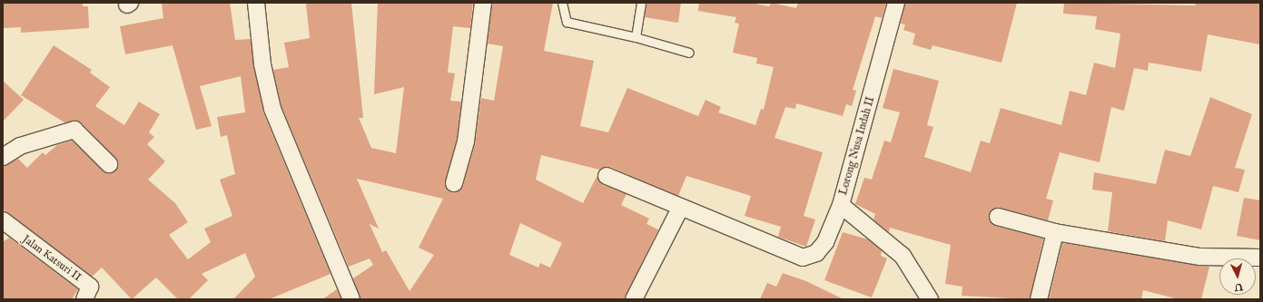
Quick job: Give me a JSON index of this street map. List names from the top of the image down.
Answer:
{
  "streets": {
    "street": ["Lorong Nusa Indah II", "Jalan Katsuri II"]
  },
  "north": "bottom"
}
